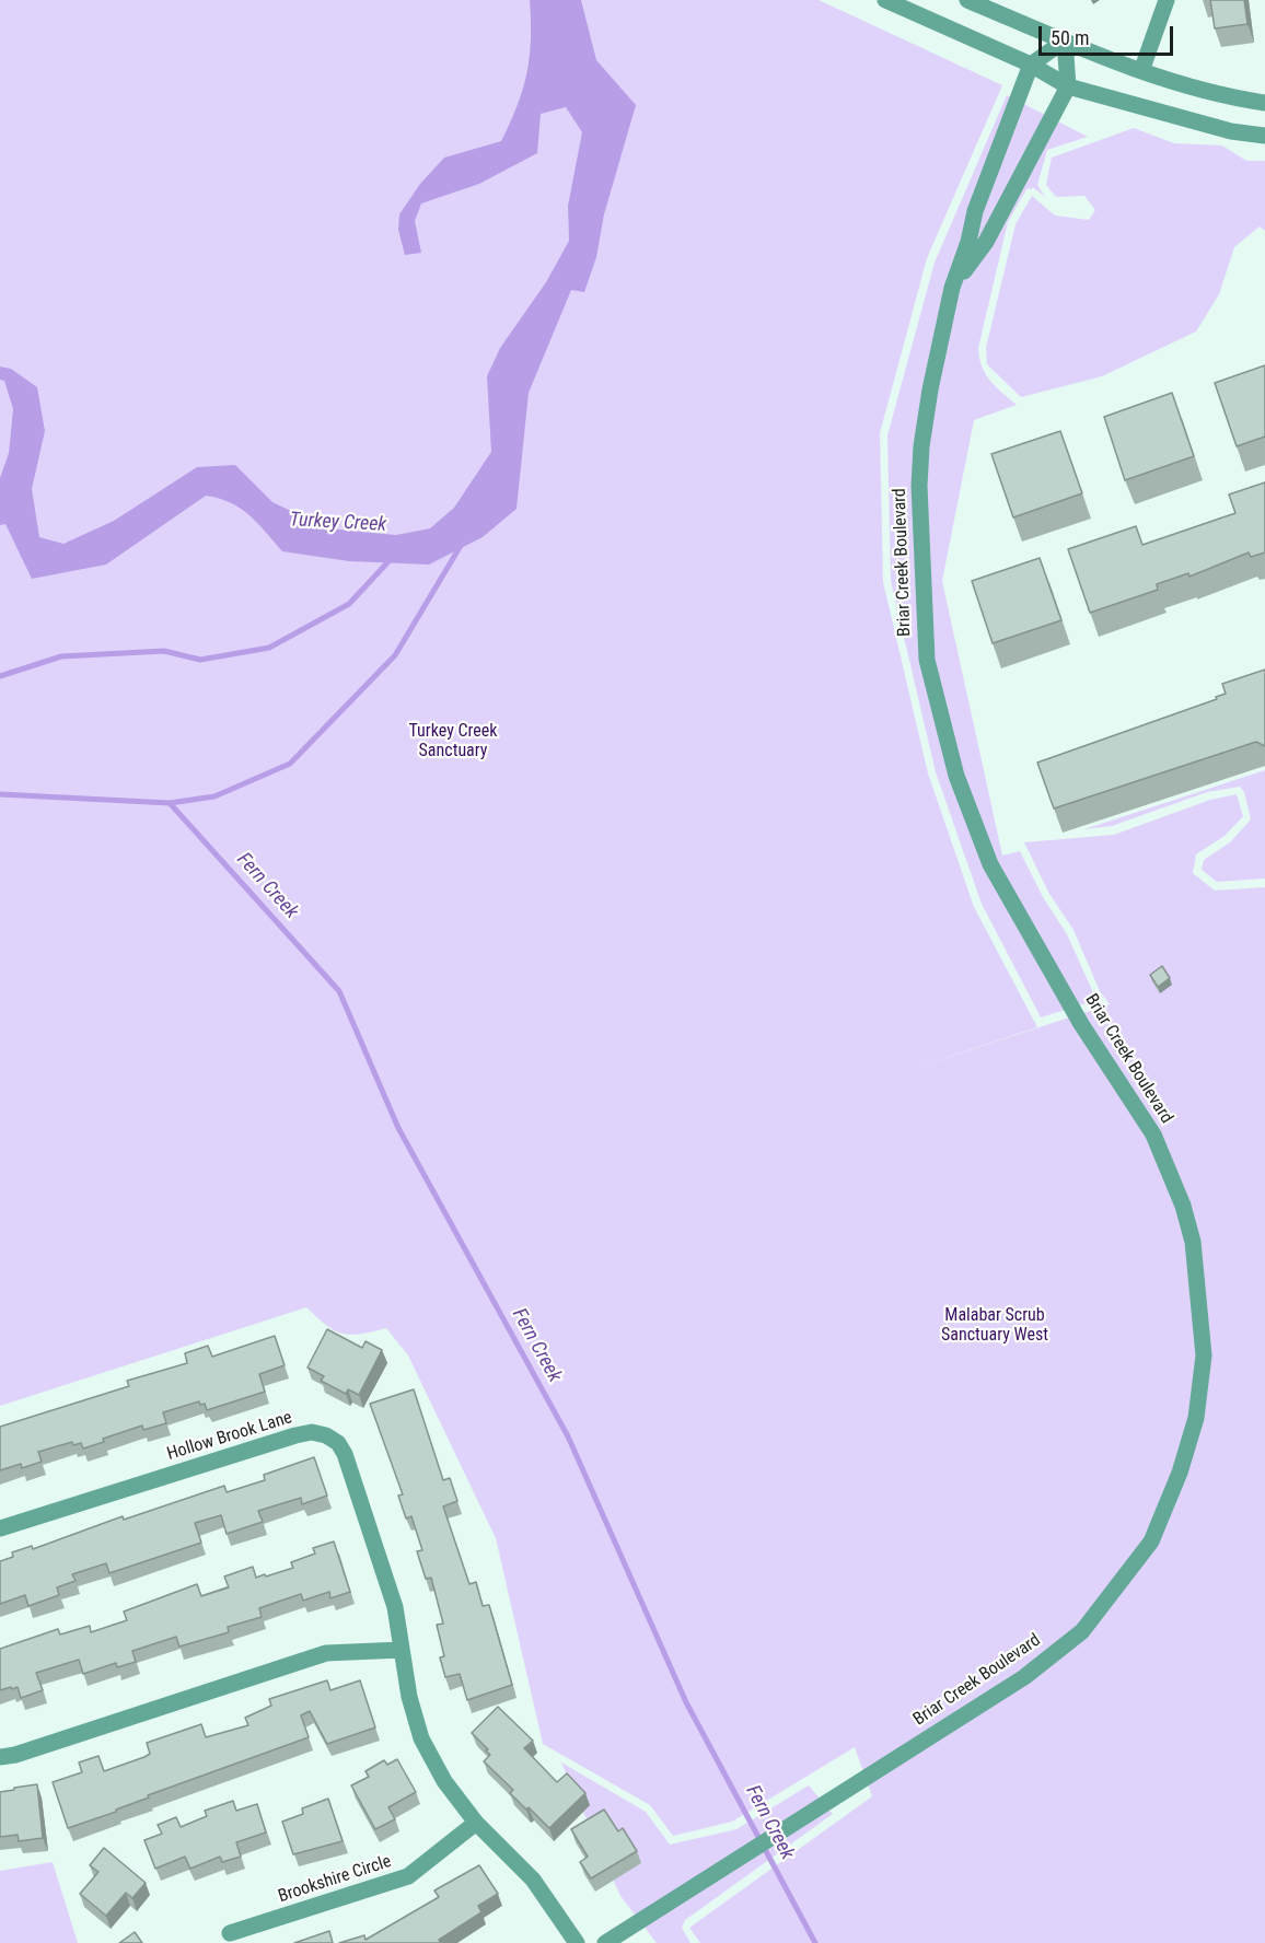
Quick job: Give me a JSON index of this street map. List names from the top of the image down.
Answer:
{
  "streets": {
    "street": ["Briar Creek Boulevard", "Hollow Brook Lane", "Brookshire Circle"]
  },
  "crossings": [
    ["Hollow Brook Lane", "Brookshire Circle"]
  ],
  "water": ["Turkey Creek", "Fern Creek"],
  "parks": ["Turkey Creek Sanctuary", "Malabar Scrub Sanctuary West"],
  "scale_bar": "50 m"
}
